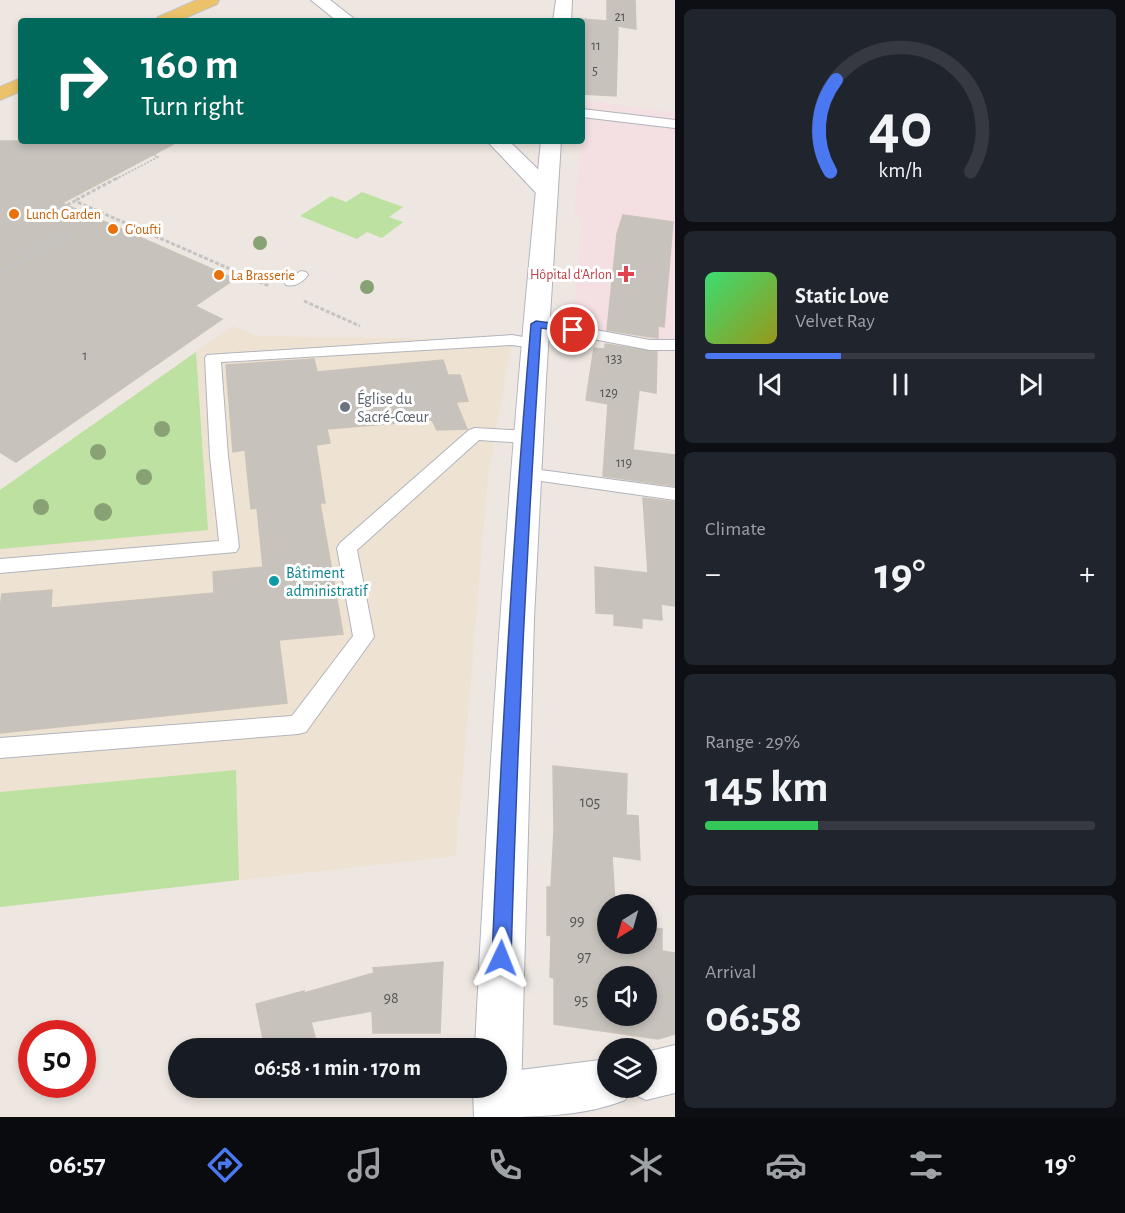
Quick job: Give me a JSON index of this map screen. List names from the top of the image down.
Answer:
{
  "places": {
    "other": [
      "Lunch Garden",
      "G'oufti",
      "La Brasserie",
      "Église du Sacré-Cœur",
      "Bâtiment administratif"
    ],
    "health": ["Hôpital d'Arlon"]
  },
  "house_numbers": [
    "21",
    "11",
    "5",
    "1",
    "133",
    "129",
    "119",
    "105",
    "99",
    "97",
    "98",
    "95"
  ],
  "north": "bottom left",
  "page": {
    "turn": ["160 m", "Turn right"],
    "song": ["Static Love", "Velvet Ray"],
    "tile": [
      "Climate",
      ["Range · 29%", "145 km"],
      ["Arrival", "06:58"]
    ],
    "heat": ["−", "19°", "+"],
    "limit": "50",
    "trip": "06:58 · 1 min · 170 m",
    "tabs": ["06:57", "19°"],
    "gauge": ["40", "km/h"]
  }
}
